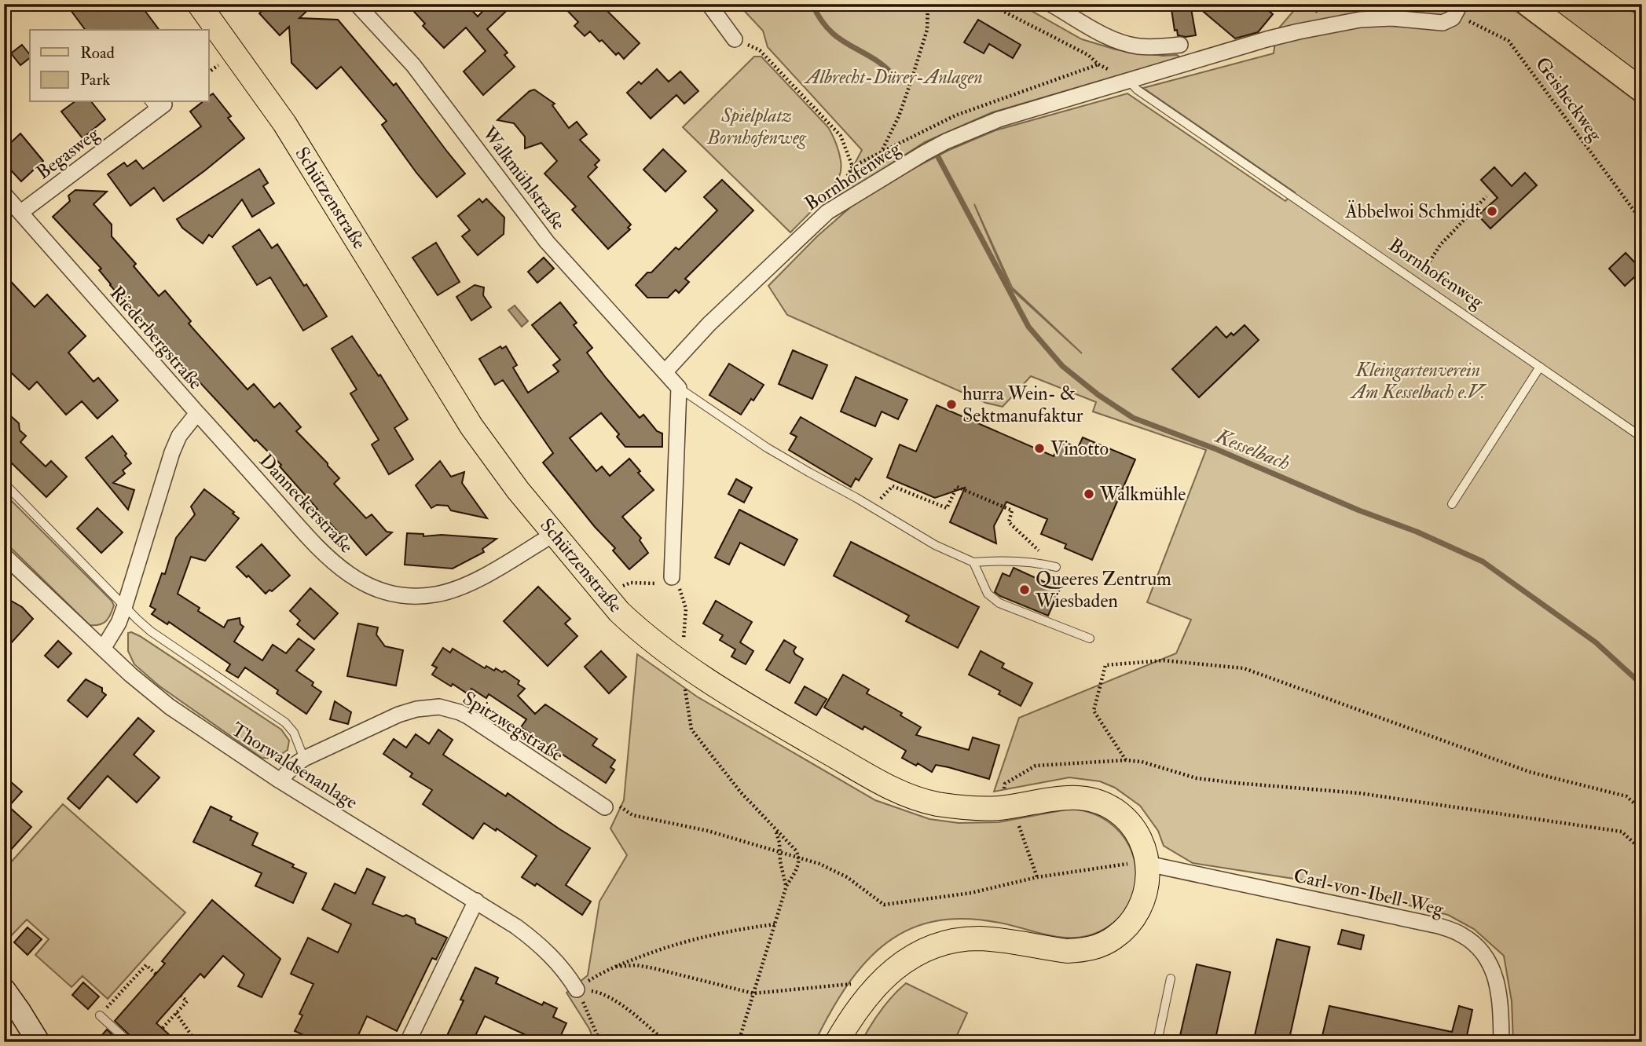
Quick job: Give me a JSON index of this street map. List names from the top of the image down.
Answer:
{
  "streets": {
    "main road": ["Schützenstraße"],
    "street": [
      "Begasweg",
      "Bornhofenweg",
      "Walkmühlstraße",
      "Riederbergstraße",
      "Danneckerstraße",
      "Spitzwegstraße",
      "Thorwaldsenanlage",
      "Carl-von-Ibell-Weg"
    ],
    "path": ["Geisheckweg"]
  },
  "crossings": [
    ["Geisheckweg", "Bornhofenweg"],
    ["Begasweg", "Riederbergstraße"],
    ["Bornhofenweg", "Walkmühlstraße"],
    ["Schützenstraße", "Danneckerstraße"],
    ["Schützenstraße", "Carl-von-Ibell-Weg"],
    ["Riederbergstraße", "Danneckerstraße"],
    ["Riederbergstraße", "Thorwaldsenanlage"],
    ["Spitzwegstraße", "Thorwaldsenanlage"]
  ],
  "water": ["Kesselbach"],
  "parks": ["Albrecht-Dürer-Anlagen", "Spielplatz Bornhofenweg", "Kleingartenverein Am Kesselbach e.V."],
  "places": [
    "Äbbelwoi Schmidt",
    "hurra Wein- & Sektmanufaktur",
    "Vinotto",
    "Walkmühle",
    "Queeres Zentrum Wiesbaden"
  ],
  "legend": ["Road", "Park"]
}
